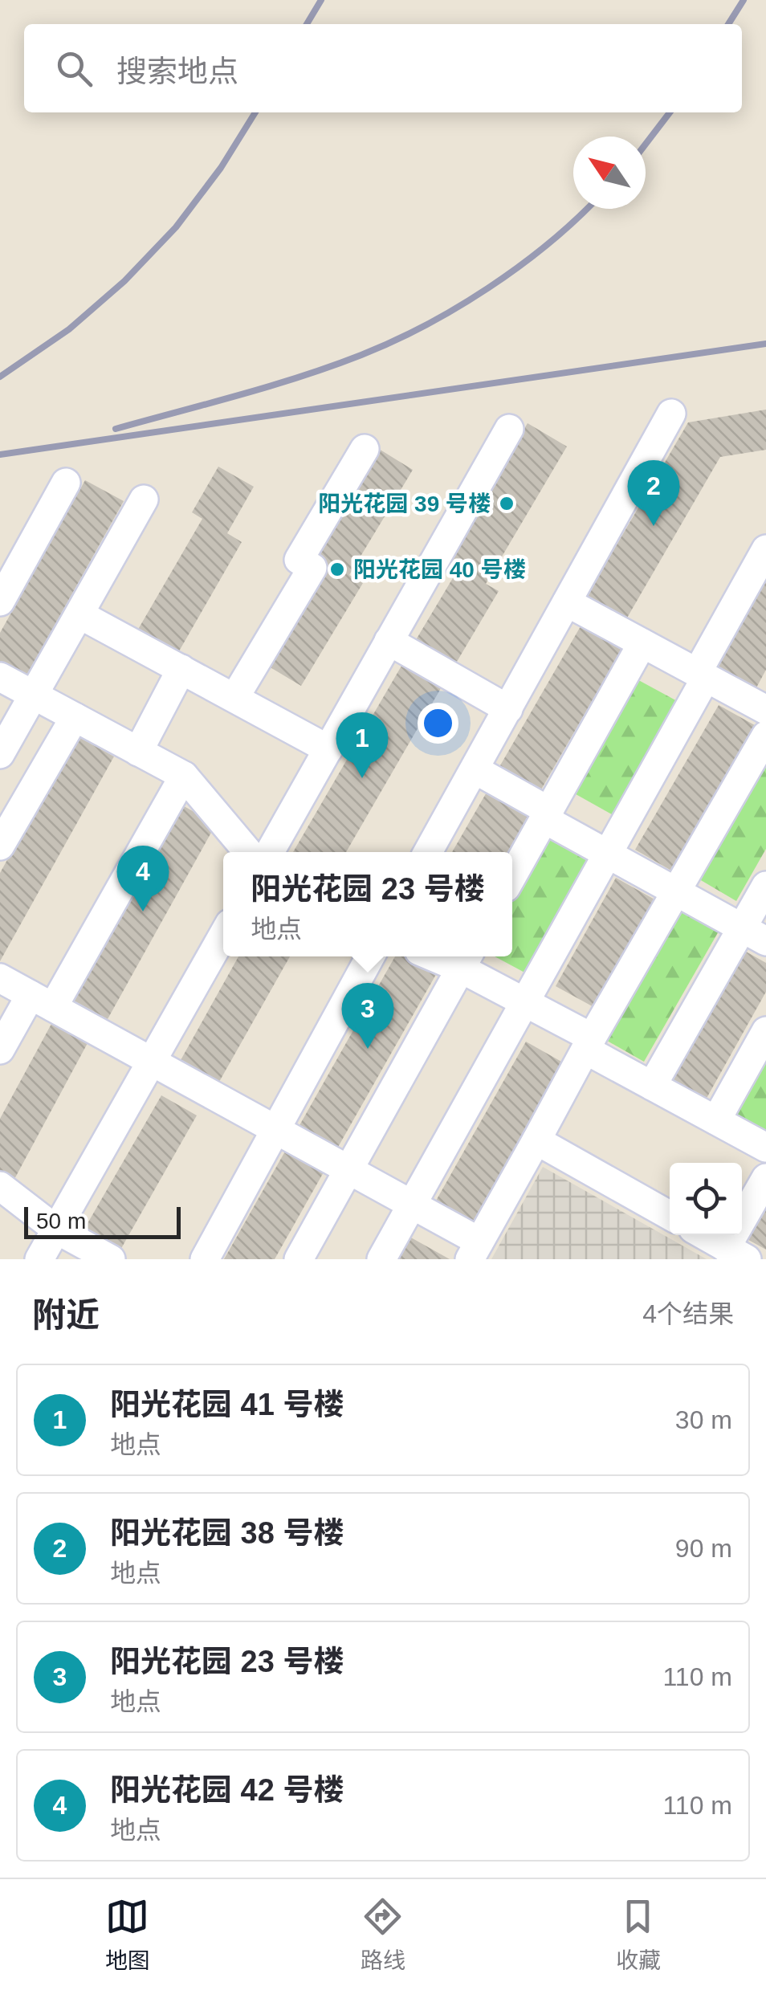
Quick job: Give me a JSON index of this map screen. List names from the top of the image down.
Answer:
{
  "places": ["阳光花园 39 号楼", "阳光花园 40 号楼"],
  "scale_bar": "50 m",
  "north": "top left",
  "page": {
    "search": "搜索地点",
    "pins": [
      "2",
      "1",
      "4",
      "3"
    ],
    "popup": ["阳光花园 23 号楼", "地点"],
    "scale": "50 m",
    "heading": ["附近", "4个结果"],
    "list": [
      {
        "mark": "1",
        "name": "阳光花园 41 号楼",
        "note": "地点",
        "value": "30 m"
      },
      {
        "mark": "2",
        "name": "阳光花园 38 号楼",
        "note": "地点",
        "value": "90 m"
      },
      {
        "mark": "3",
        "name": "阳光花园 23 号楼",
        "note": "地点",
        "value": "110 m"
      },
      {
        "mark": "4",
        "name": "阳光花园 42 号楼",
        "note": "地点",
        "value": "110 m"
      }
    ],
    "nav": ["地图", "路线", "收藏"]
  }
}
